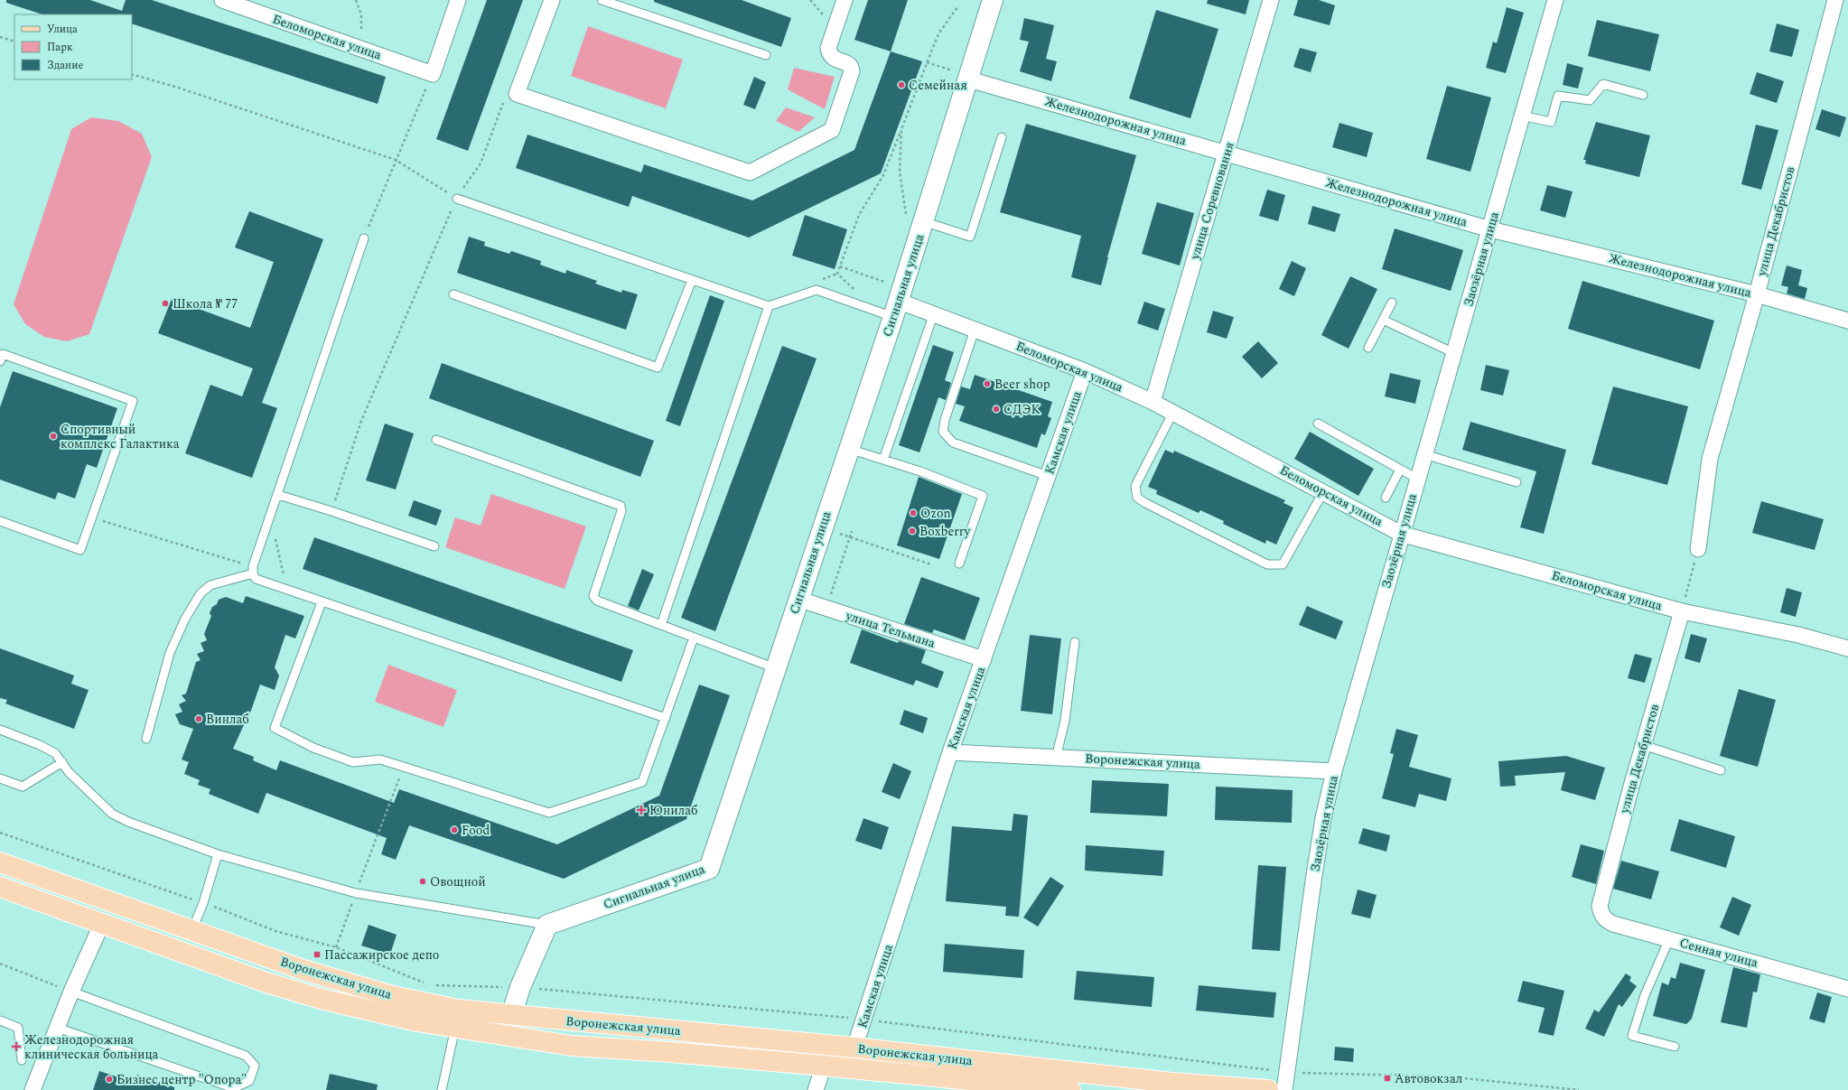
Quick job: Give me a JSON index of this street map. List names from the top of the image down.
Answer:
{
  "streets": {
    "main road": ["Воронежская улица"],
    "street": [
      "Беломорская улица",
      "Железнодорожная улица",
      "улица Соревнования",
      "улица Декабристов",
      "Заозёрная улица",
      "Сигнальная улица",
      "Камская улица",
      "улица Тельмана",
      "Сенная улица"
    ]
  },
  "crossings": [
    ["Беломорская улица", "улица Соревнования"],
    ["Беломорская улица", "улица Декабристов"],
    ["Беломорская улица", "Заозёрная улица"],
    ["Беломорская улица", "Сигнальная улица"],
    ["Беломорская улица", "Камская улица"],
    ["Железнодорожная улица", "улица Соревнования"],
    ["Железнодорожная улица", "улица Декабристов"],
    ["Железнодорожная улица", "Заозёрная улица"],
    ["Железнодорожная улица", "Сигнальная улица"],
    ["улица Декабристов", "Сенная улица"],
    ["Заозёрная улица", "Воронежская улица"],
    ["Сигнальная улица", "улица Тельмана"],
    ["Камская улица", "улица Тельмана"],
    ["Камская улица", "Воронежская улица"]
  ],
  "places": {
    "other": [
      "Семейная",
      "Школа № 77",
      "Beer shop",
      "СДЭК",
      "Спортивный комплекс Галактика",
      "Ozon",
      "Boxberry",
      "Винлаб",
      "Food",
      "Овощной",
      "Бизнес центр \"Опора\""
    ],
    "health": ["Юнилаб", "Железнодорожная клиническая больница"],
    "transit": ["Пассажирское депо", "Автовокзал"]
  },
  "legend": ["Улица", "Парк", "Здание"]
}
